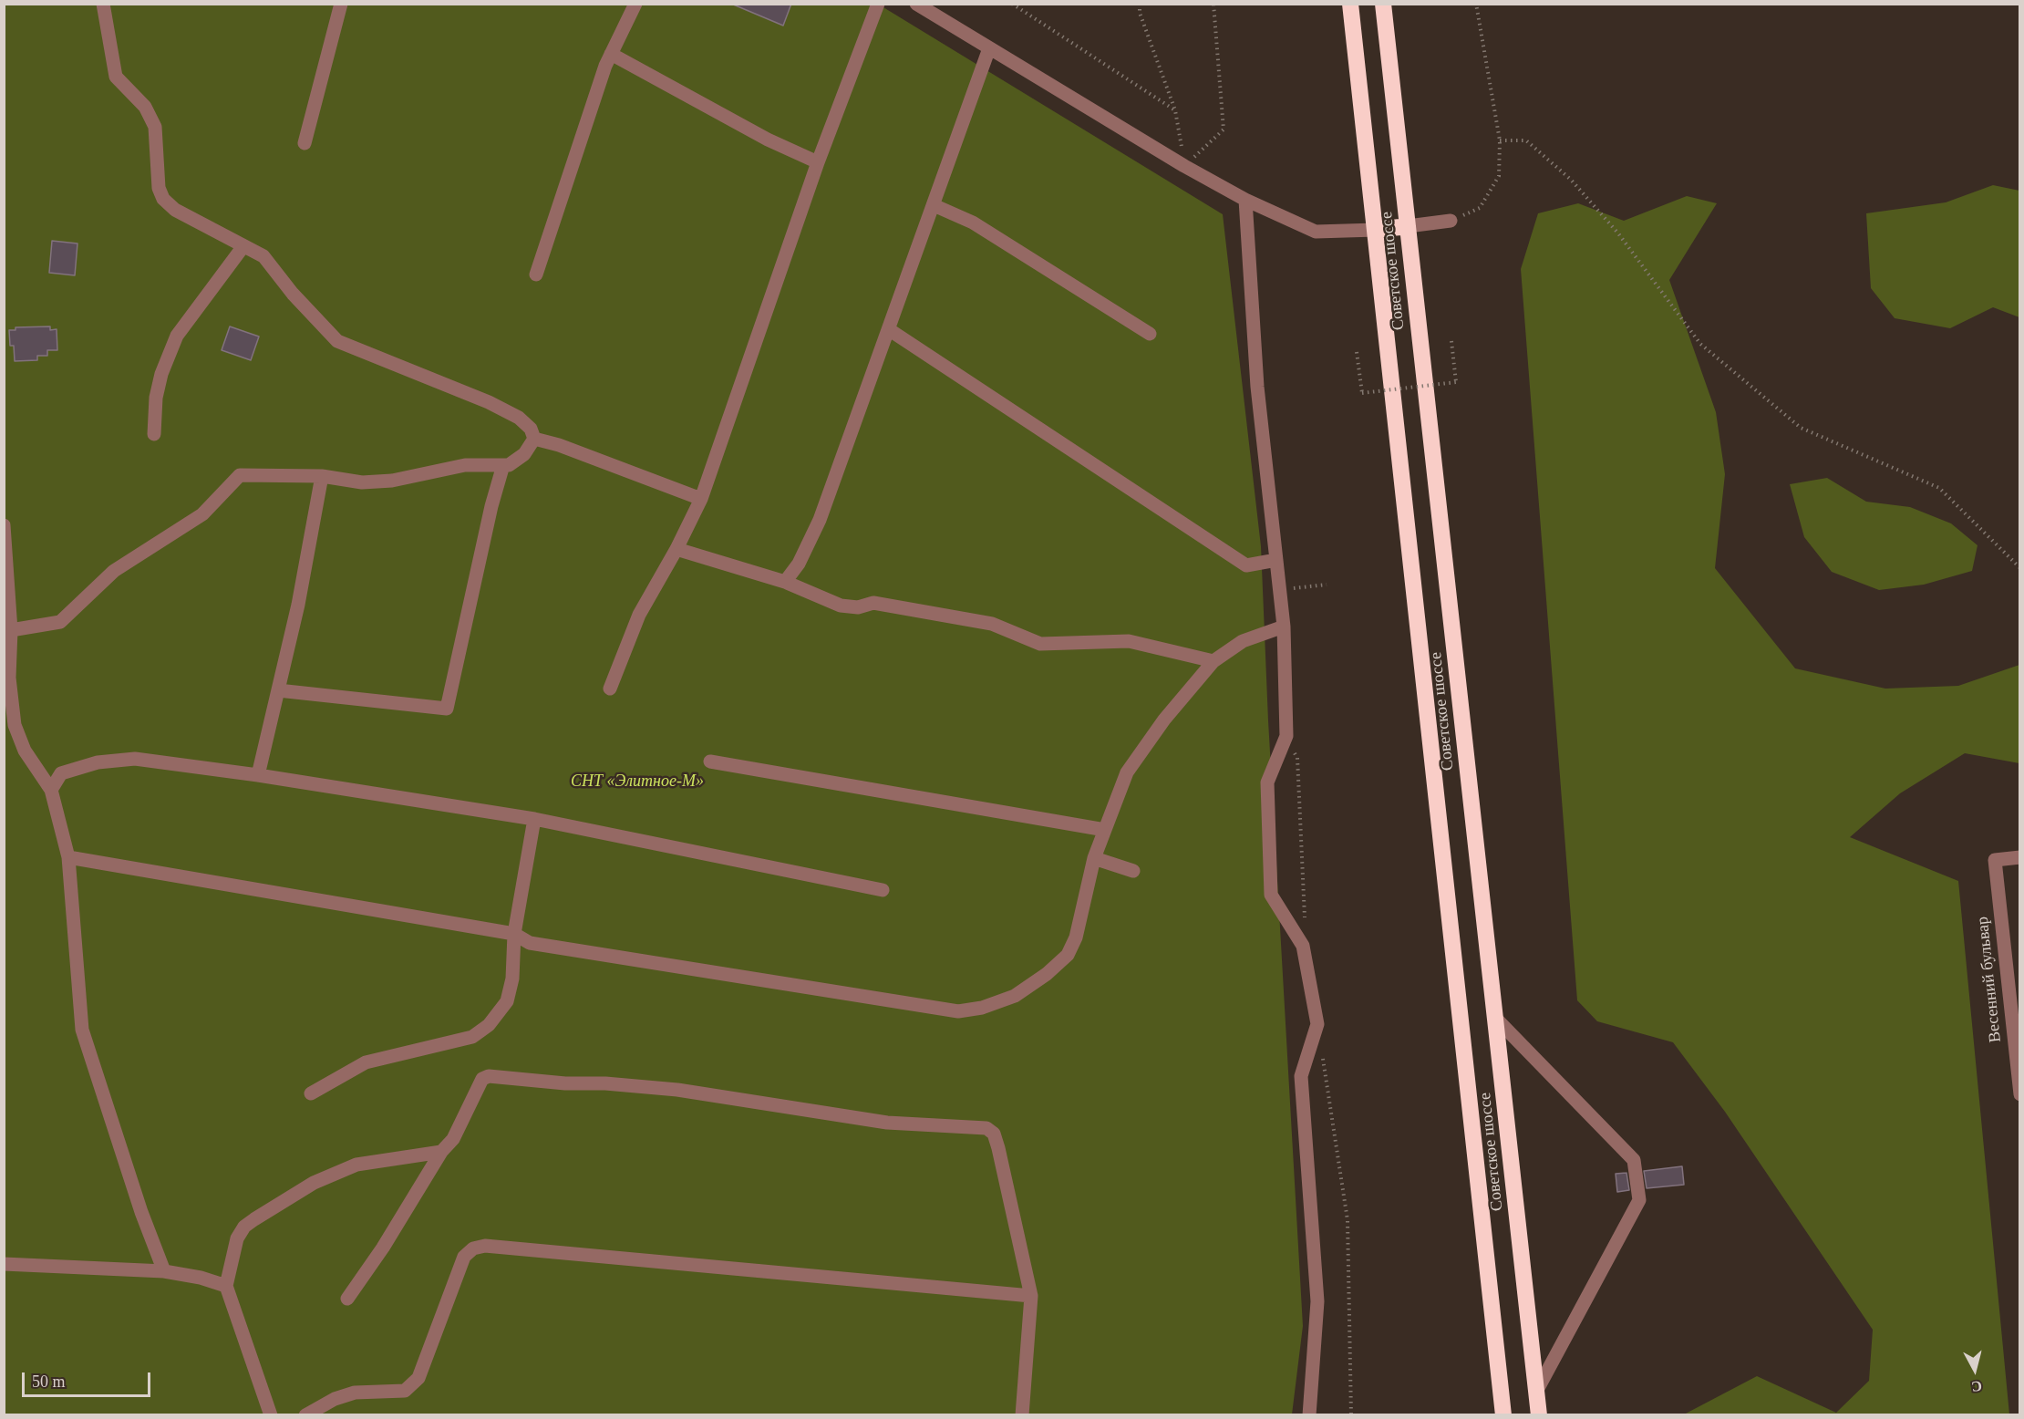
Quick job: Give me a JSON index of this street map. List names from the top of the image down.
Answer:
{
  "streets": {
    "highway": ["Советское шоссе"],
    "street": ["Весенний бульвар"]
  },
  "parks": ["СНТ «Элитное-М»"],
  "scale_bar": "50 m",
  "north": "bottom"
}
